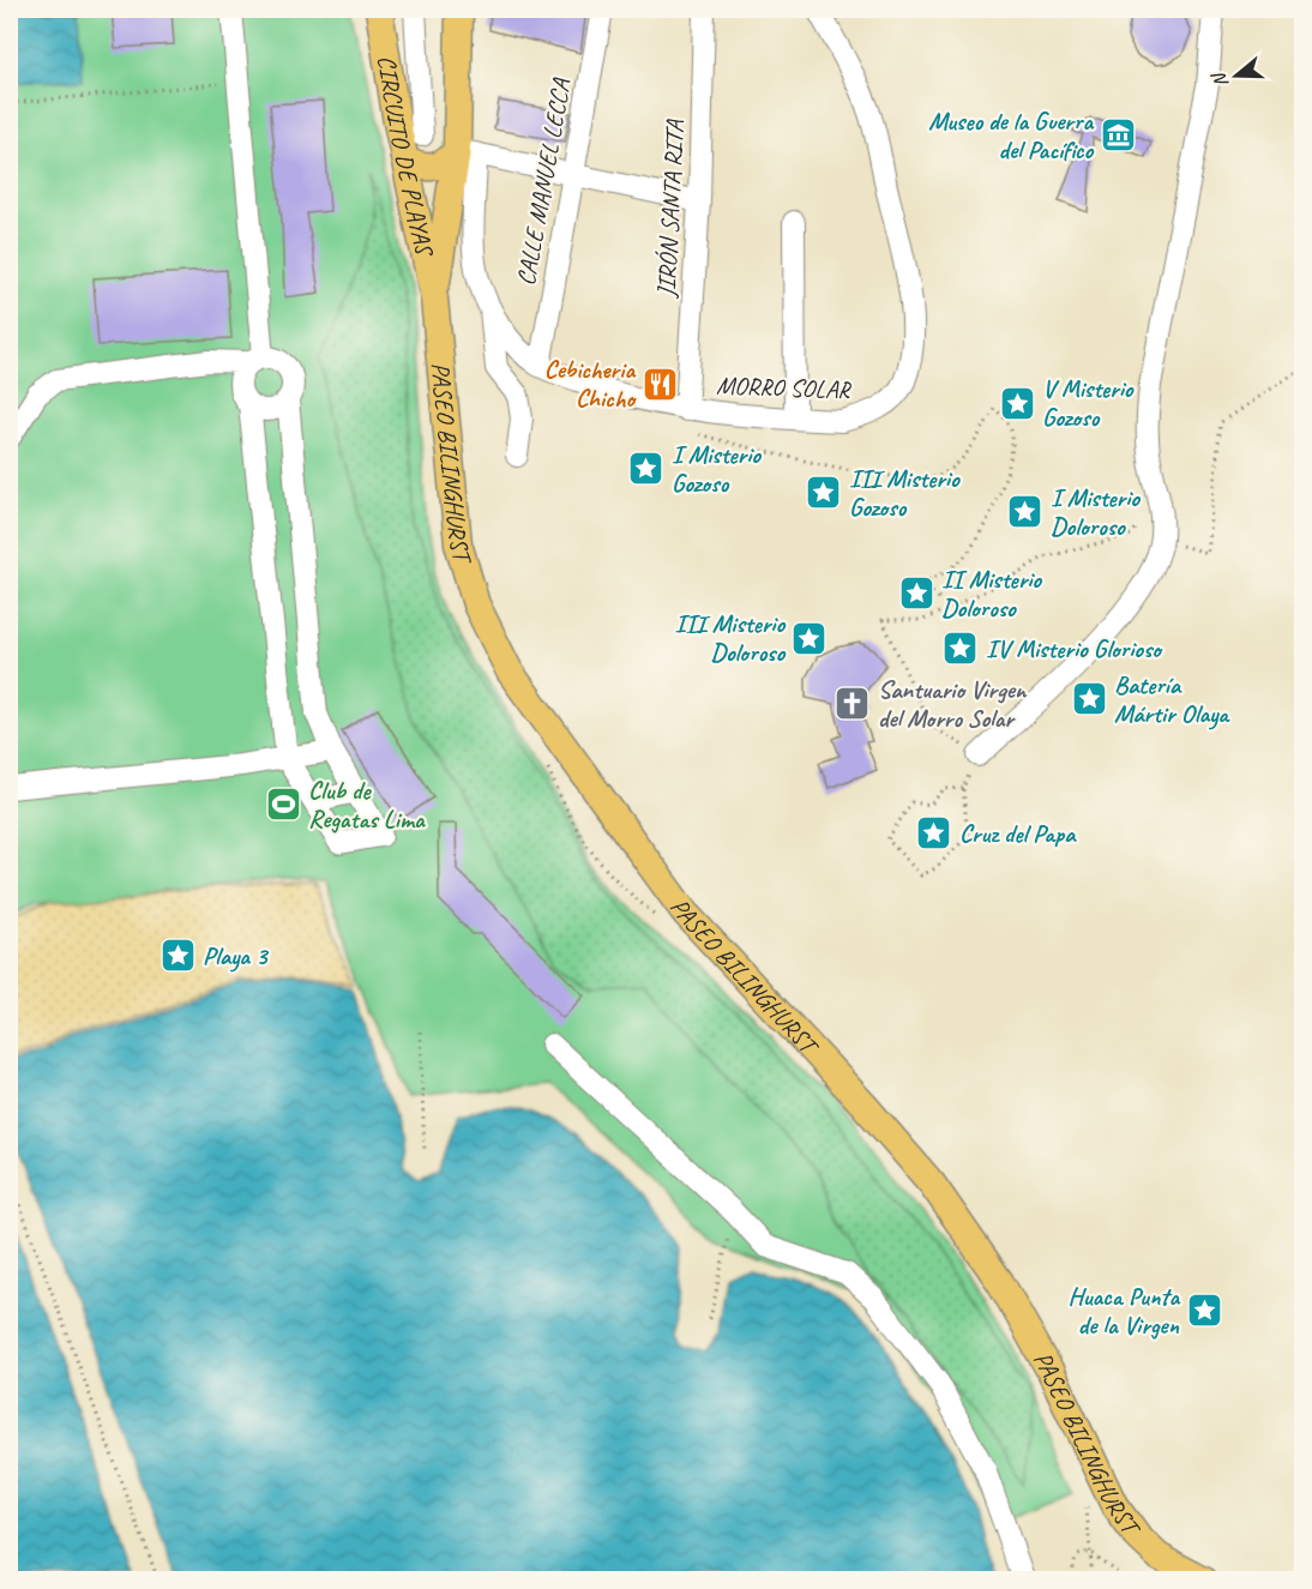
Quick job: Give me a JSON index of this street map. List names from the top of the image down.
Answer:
{
  "streets": {
    "main road": ["CIRCUITO DE PLAYAS", "PASEO BILINGHURST"],
    "street": ["CALLE MANUEL LECCA", "JIRÓN SANTA RITA", "MORRO SOLAR"]
  },
  "crossings": [
    ["CIRCUITO DE PLAYAS", "PASEO BILINGHURST"],
    ["CALLE MANUEL LECCA", "MORRO SOLAR"],
    ["JIRÓN SANTA RITA", "MORRO SOLAR"]
  ],
  "places": {
    "museum": ["Museo de la Guerra del Pacífico"],
    "restaurant": ["Cebicheria Chicho"],
    "place": [
      "V Misterio Gozoso",
      "I Misterio Gozoso",
      "III Misterio Gozoso",
      "I Misterio Doloroso",
      "II Misterio Doloroso",
      "III Misterio Doloroso",
      "IV Misterio Glorioso",
      "Batería Mártir Olaya",
      "Cruz del Papa",
      "Playa 3",
      "Huaca Punta de la Virgen"
    ],
    "church": ["Santuario Virgen del Morro Solar"],
    "sports": ["Club de Regatas Lima"]
  },
  "north": "left"
}
